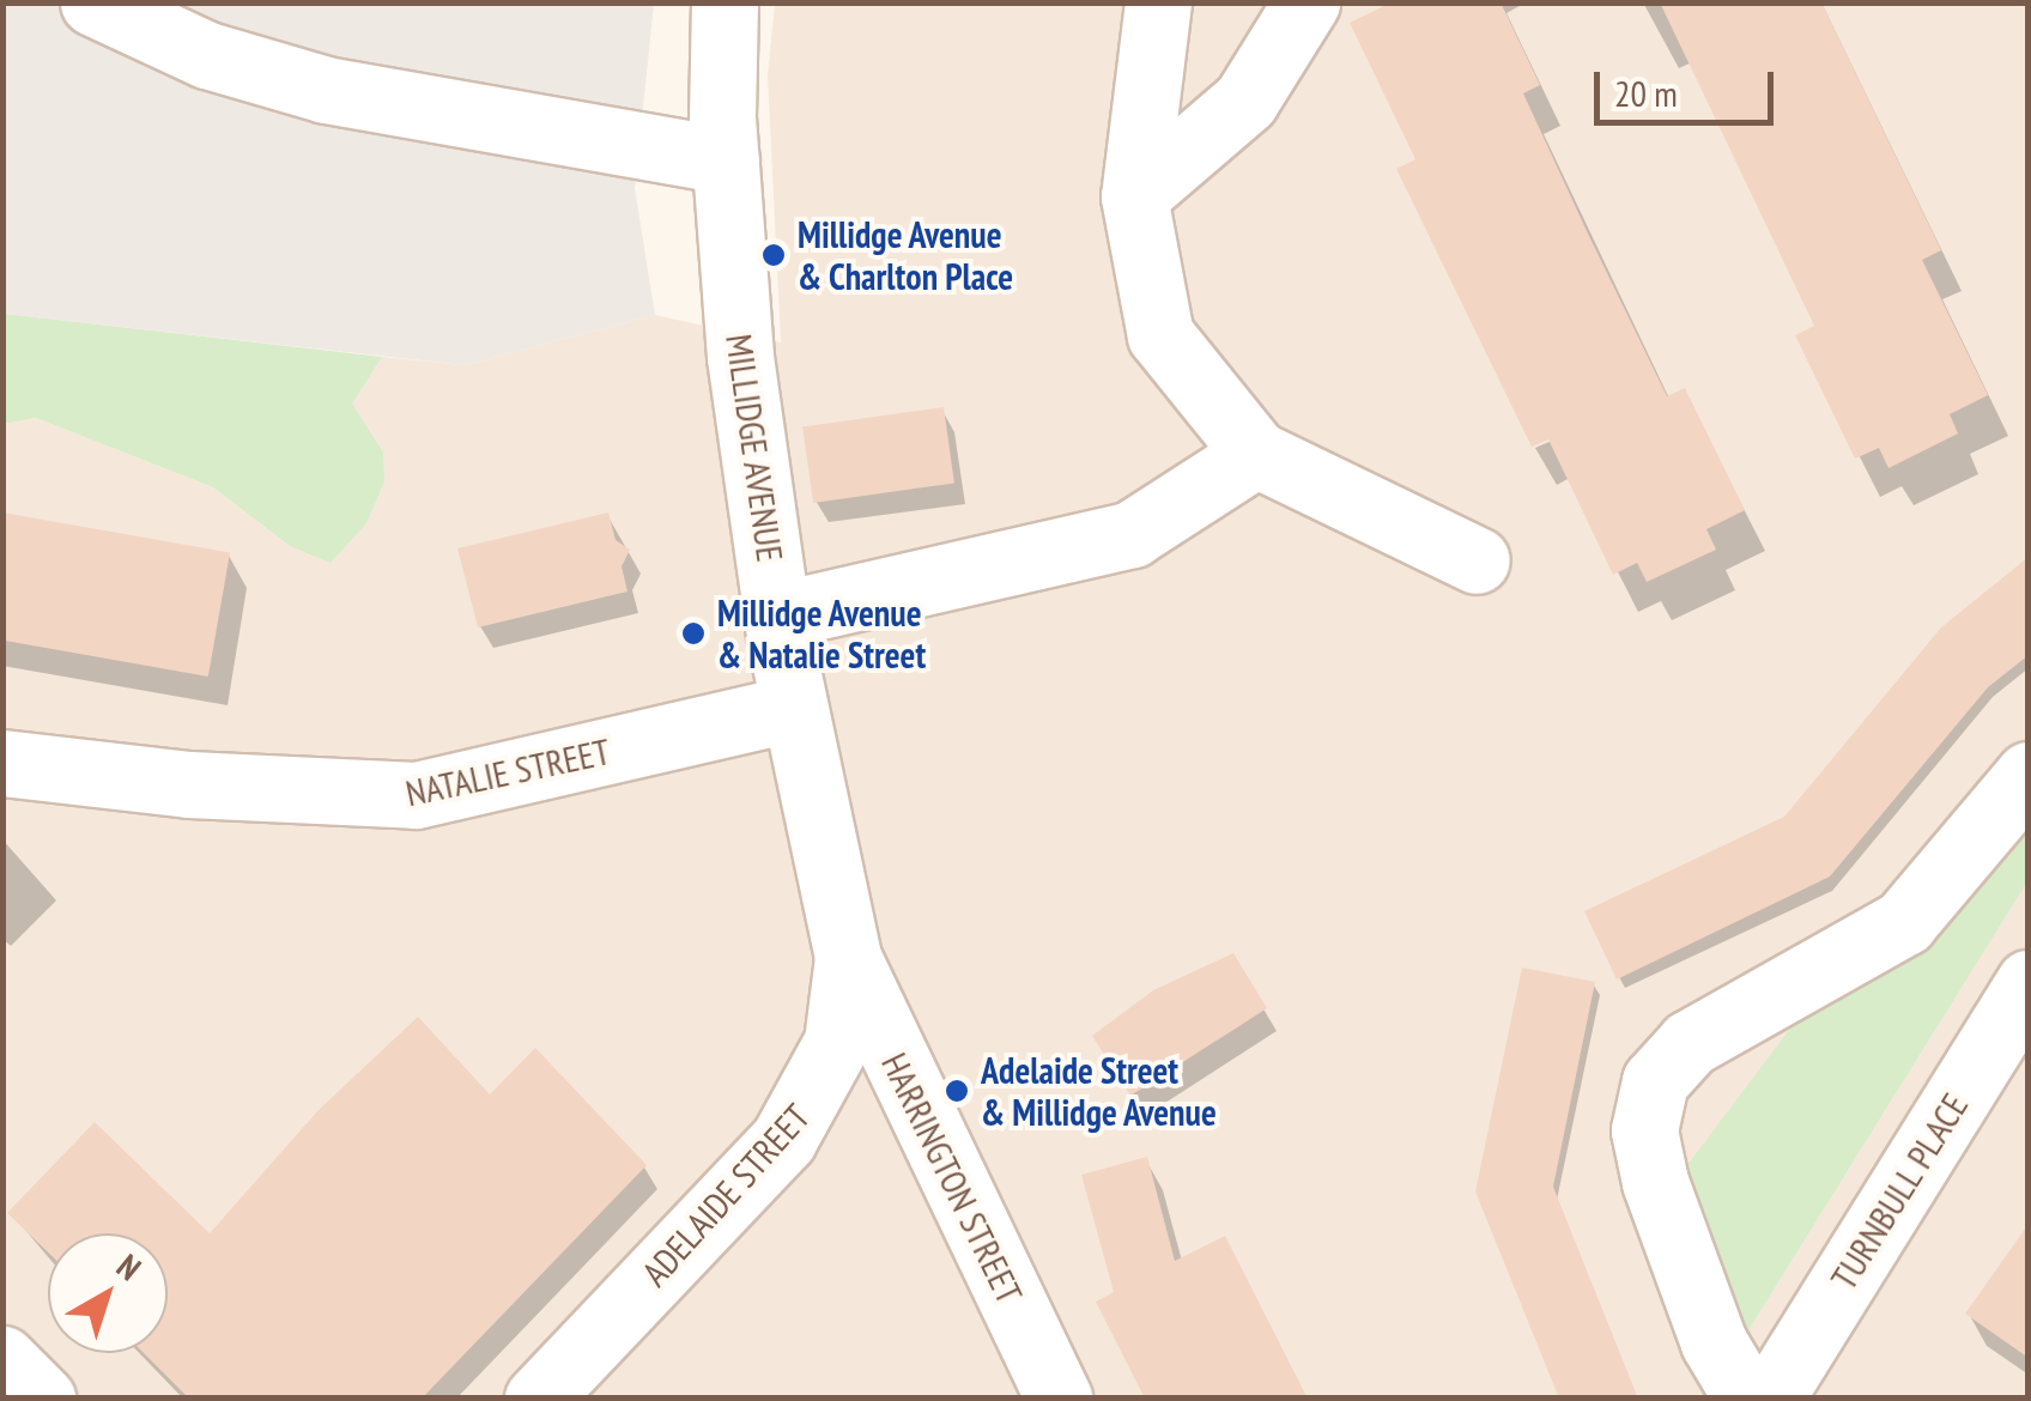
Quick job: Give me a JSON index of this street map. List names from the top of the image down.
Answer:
{
  "streets": {
    "street": [
      "MILLIDGE AVENUE",
      "NATALIE STREET",
      "HARRINGTON STREET",
      "TURNBULL PLACE",
      "ADELAIDE STREET"
    ]
  },
  "crossings": [
    ["MILLIDGE AVENUE", "NATALIE STREET"],
    ["MILLIDGE AVENUE", "HARRINGTON STREET"],
    ["MILLIDGE AVENUE", "ADELAIDE STREET"],
    ["HARRINGTON STREET", "ADELAIDE STREET"]
  ],
  "places": ["Millidge Avenue & Charlton Place", "Millidge Avenue & Natalie Street", "Adelaide Street & Millidge Avenue"],
  "scale_bar": "20 m",
  "north": "top right"
}
